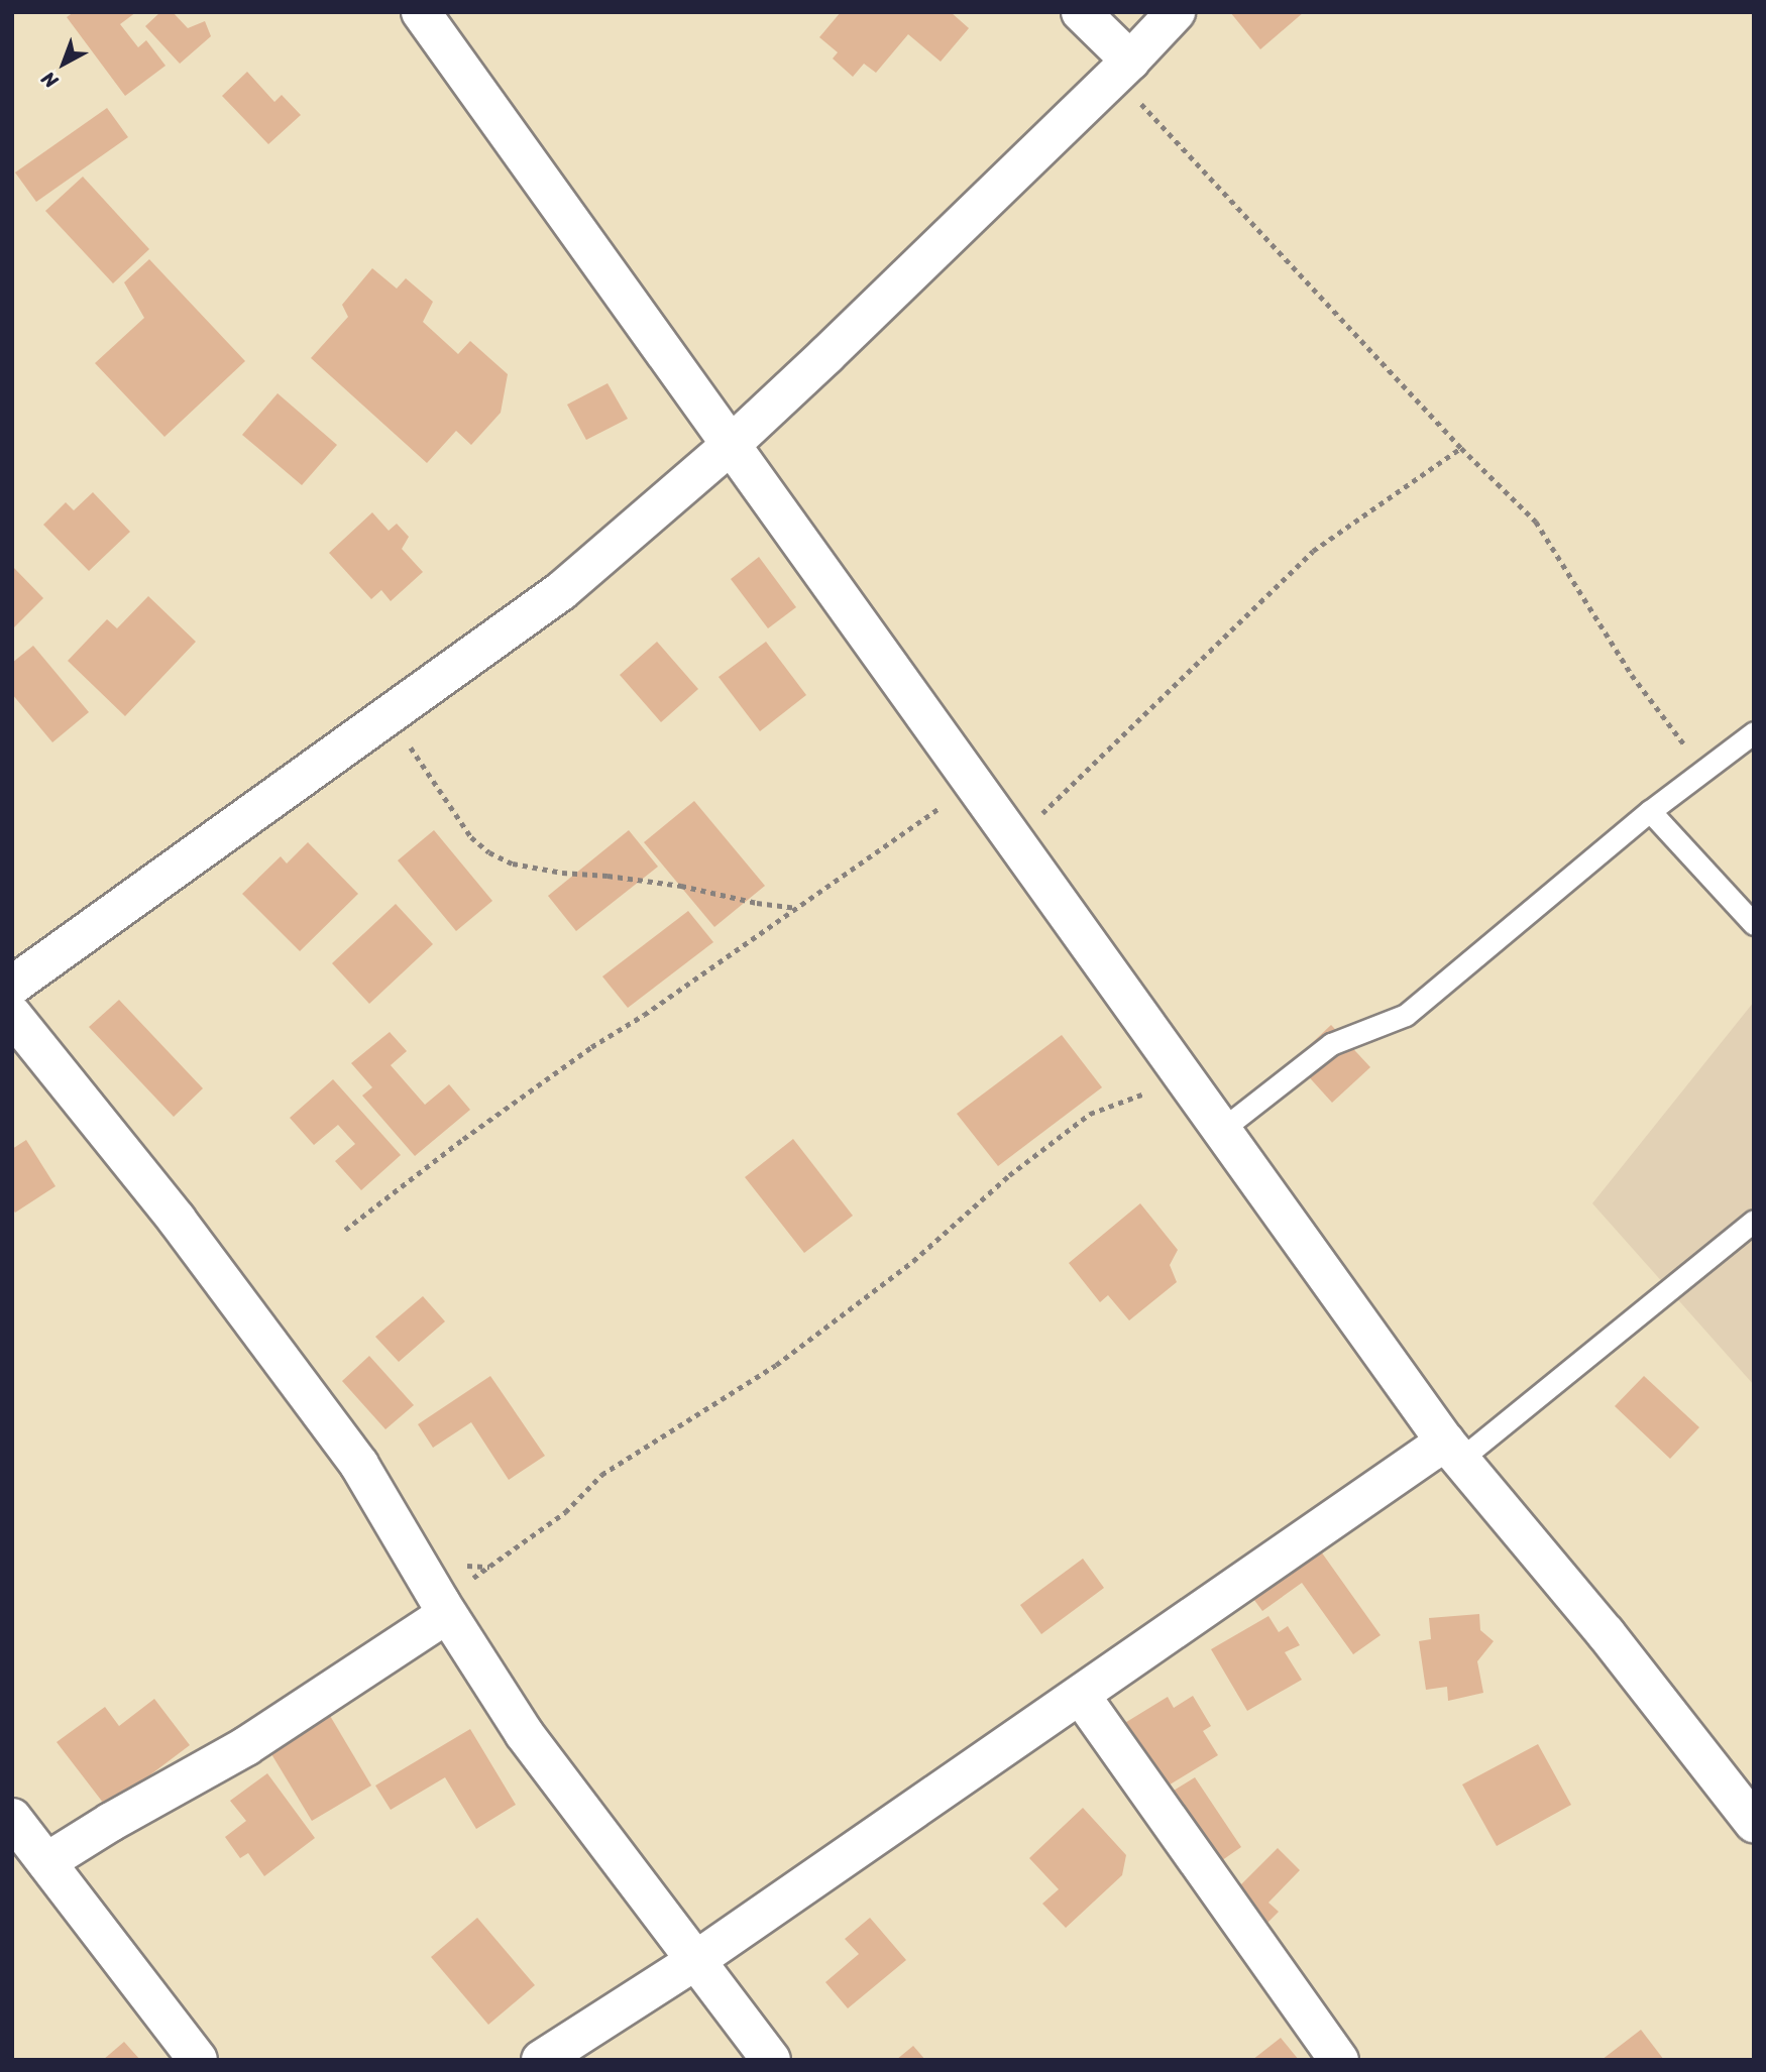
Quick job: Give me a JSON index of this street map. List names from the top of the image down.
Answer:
{
  "north": "bottom left"
}
